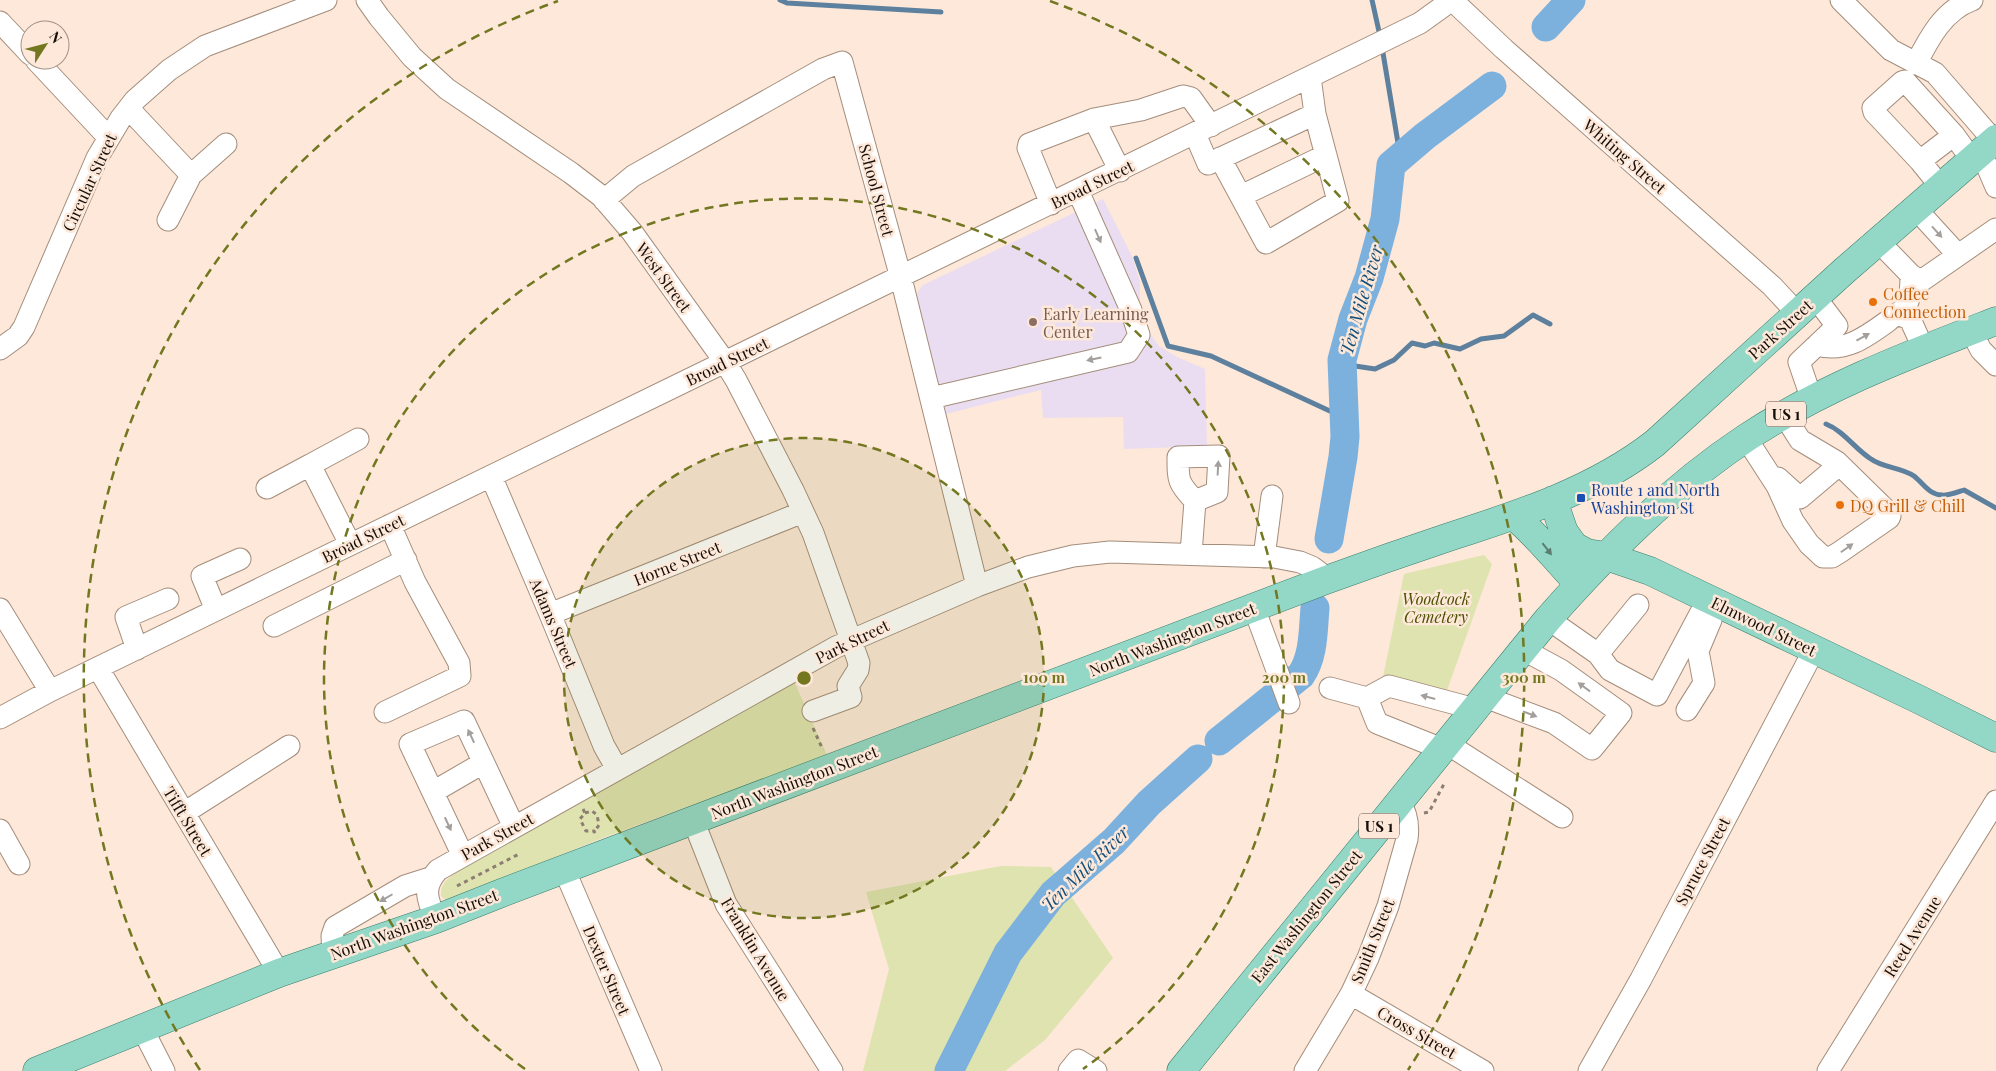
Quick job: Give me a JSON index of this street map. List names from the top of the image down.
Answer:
{
  "streets": {
    "main road": [
      "Park Street",
      "US 1",
      "Elmwood Street",
      "North Washington Street",
      "East Washington Street"
    ],
    "street": [
      "Whiting Street",
      "Circular Street",
      "Broad Street",
      "School Street",
      "West Street",
      "Horne Street",
      "Adams Street",
      "Tifft Street",
      "Spruce Street",
      "Reed Avenue",
      "Smith Street",
      "Franklin Avenue",
      "Dexter Street",
      "Cross Street"
    ]
  },
  "crossings": [
    ["Whiting Street", "Broad Street"],
    ["Whiting Street", "Park Street"],
    ["Broad Street", "School Street"],
    ["Broad Street", "West Street"],
    ["Broad Street", "Adams Street"],
    ["Broad Street", "Tifft Street"],
    ["School Street", "West Street"],
    ["School Street", "Park Street"],
    ["West Street", "Park Street"],
    ["West Street", "Horne Street"],
    ["Park Street", "Adams Street"],
    ["Park Street", "Elmwood Street"],
    ["Park Street", "North Washington Street"],
    ["US 1", "Elmwood Street"],
    ["US 1", "East Washington Street"],
    ["Horne Street", "Adams Street"],
    ["Elmwood Street", "North Washington Street"],
    ["Elmwood Street", "Spruce Street"],
    ["Elmwood Street", "East Washington Street"],
    ["North Washington Street", "Tifft Street"],
    ["North Washington Street", "Franklin Avenue"],
    ["North Washington Street", "Dexter Street"],
    ["East Washington Street", "Smith Street"],
    ["Smith Street", "Cross Street"]
  ],
  "water": ["Ten Mile River"],
  "parks": ["Woodcock Cemetery"],
  "places": {
    "other": ["Coffee Connection", "Early Learning Center", "DQ Grill & Chill"],
    "transit": ["Route 1 and North Washington St"]
  },
  "north": "top right",
  "rings": ["100 m", "200 m", "300 m"]
}
